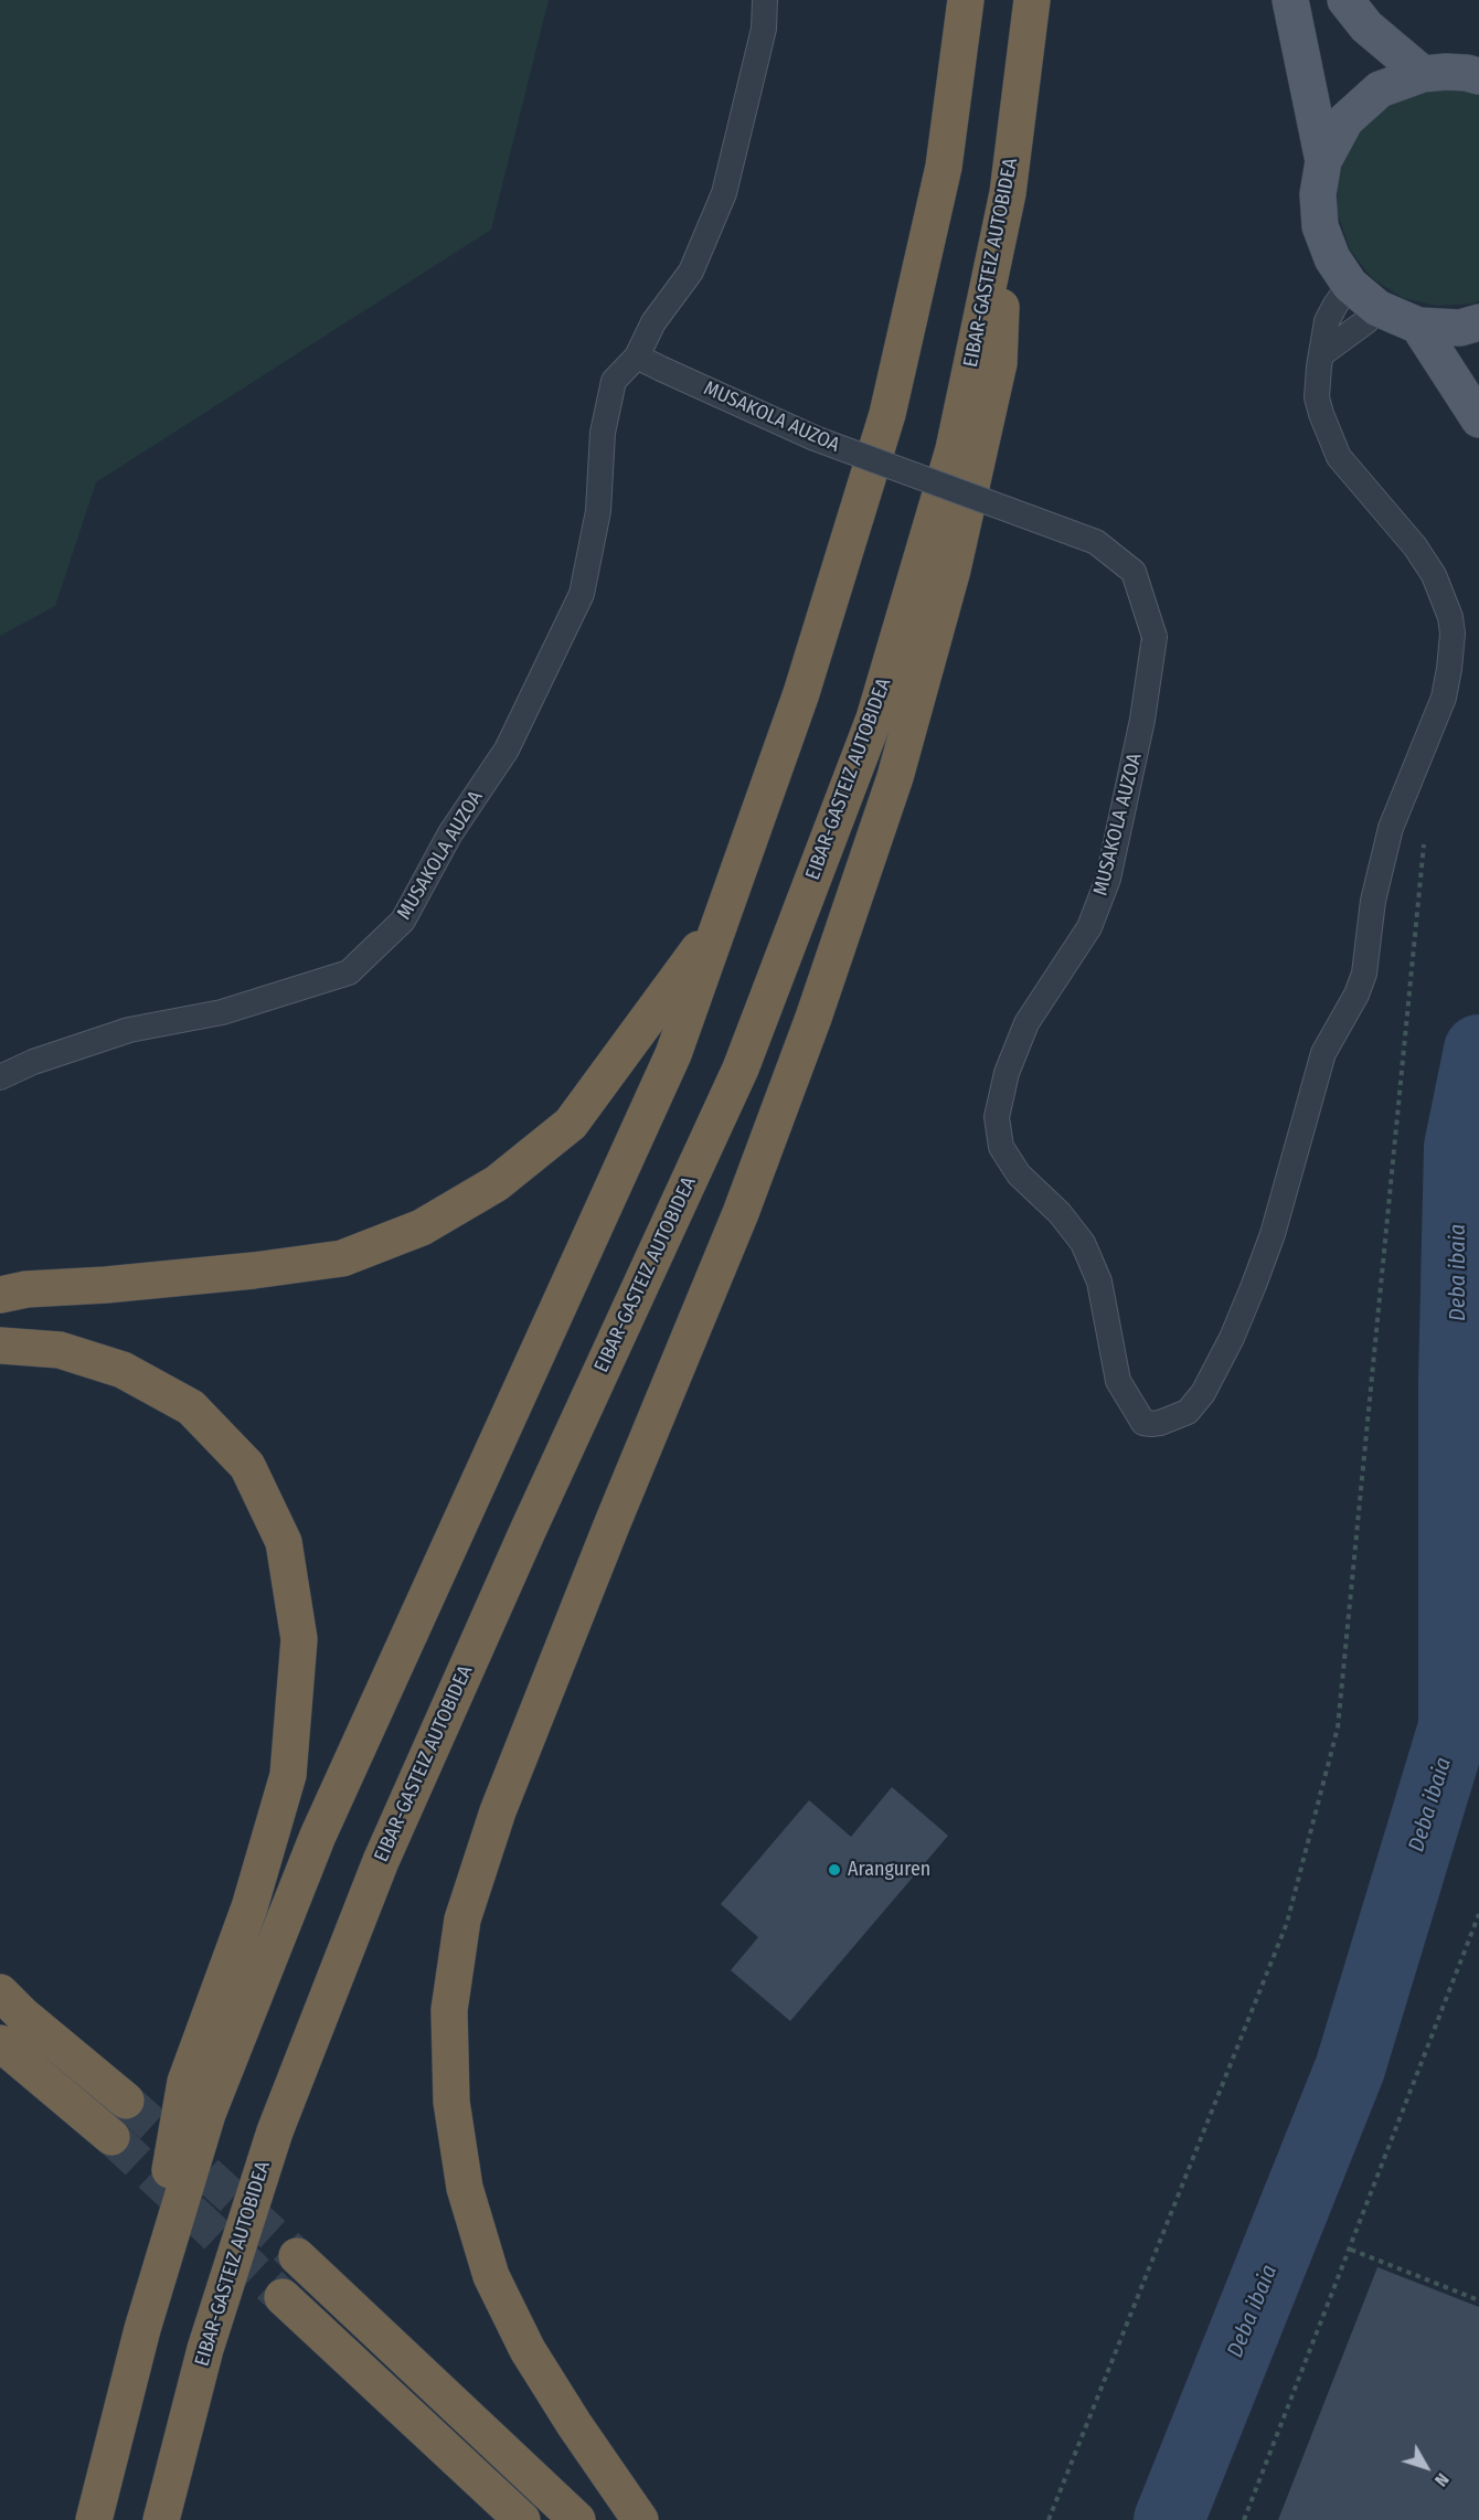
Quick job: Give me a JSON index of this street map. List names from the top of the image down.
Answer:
{
  "streets": {
    "highway": ["EIBAR-GASTEIZ AUTOBIDEA"],
    "lane": ["MUSAKOLA AUZOA"]
  },
  "water": ["Deba ibaia"],
  "places": ["Aranguren"],
  "north": "bottom right"
}
